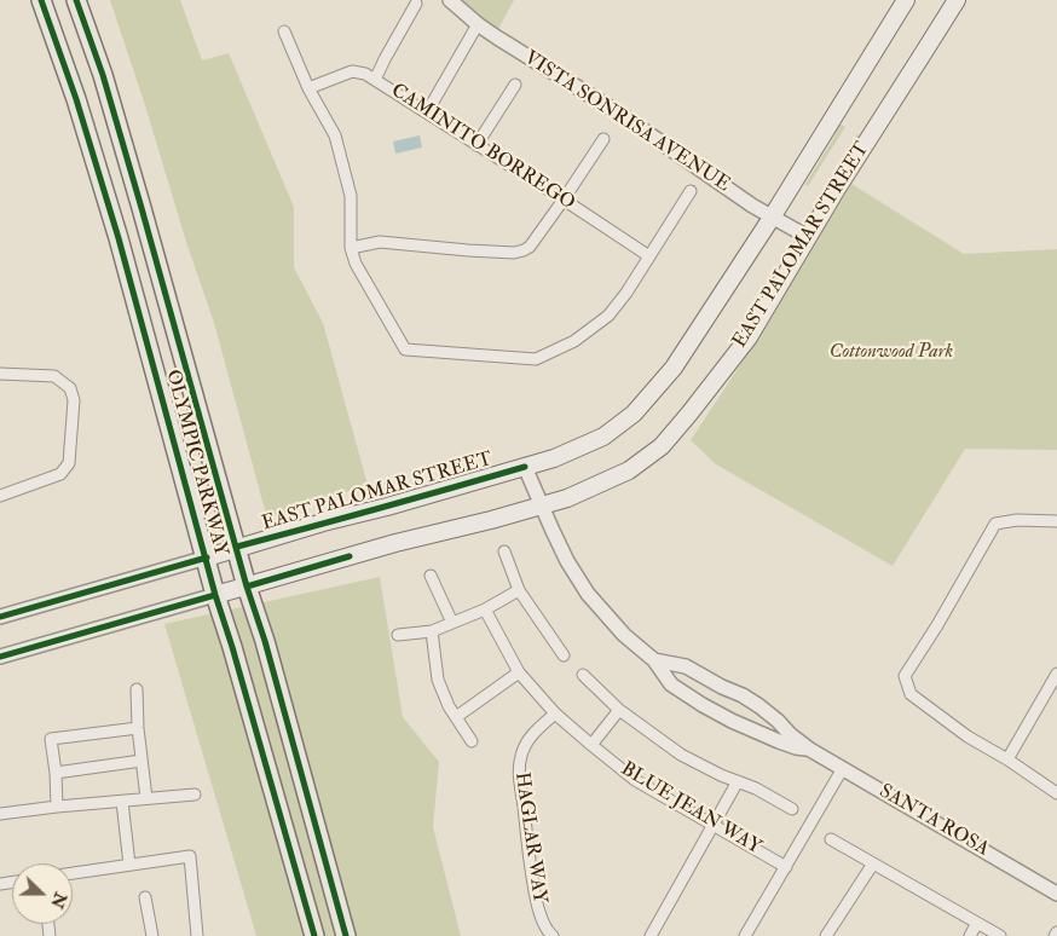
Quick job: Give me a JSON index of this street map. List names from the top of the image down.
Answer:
{
  "streets": {
    "main road": ["EAST PALOMAR STREET", "OLYMPIC PARKWAY"],
    "street": [
      "VISTA SONRISA AVENUE",
      "CAMINITO BORREGO",
      "BLUE JEAN WAY",
      "SANTA ROSA",
      "HAGLAR WAY"
    ]
  },
  "crossings": [
    ["VISTA SONRISA AVENUE", "EAST PALOMAR STREET"],
    ["EAST PALOMAR STREET", "OLYMPIC PARKWAY"],
    ["EAST PALOMAR STREET", "SANTA ROSA"],
    ["BLUE JEAN WAY", "HAGLAR WAY"]
  ],
  "parks": ["Cottonwood Park"],
  "north": "right"
}
